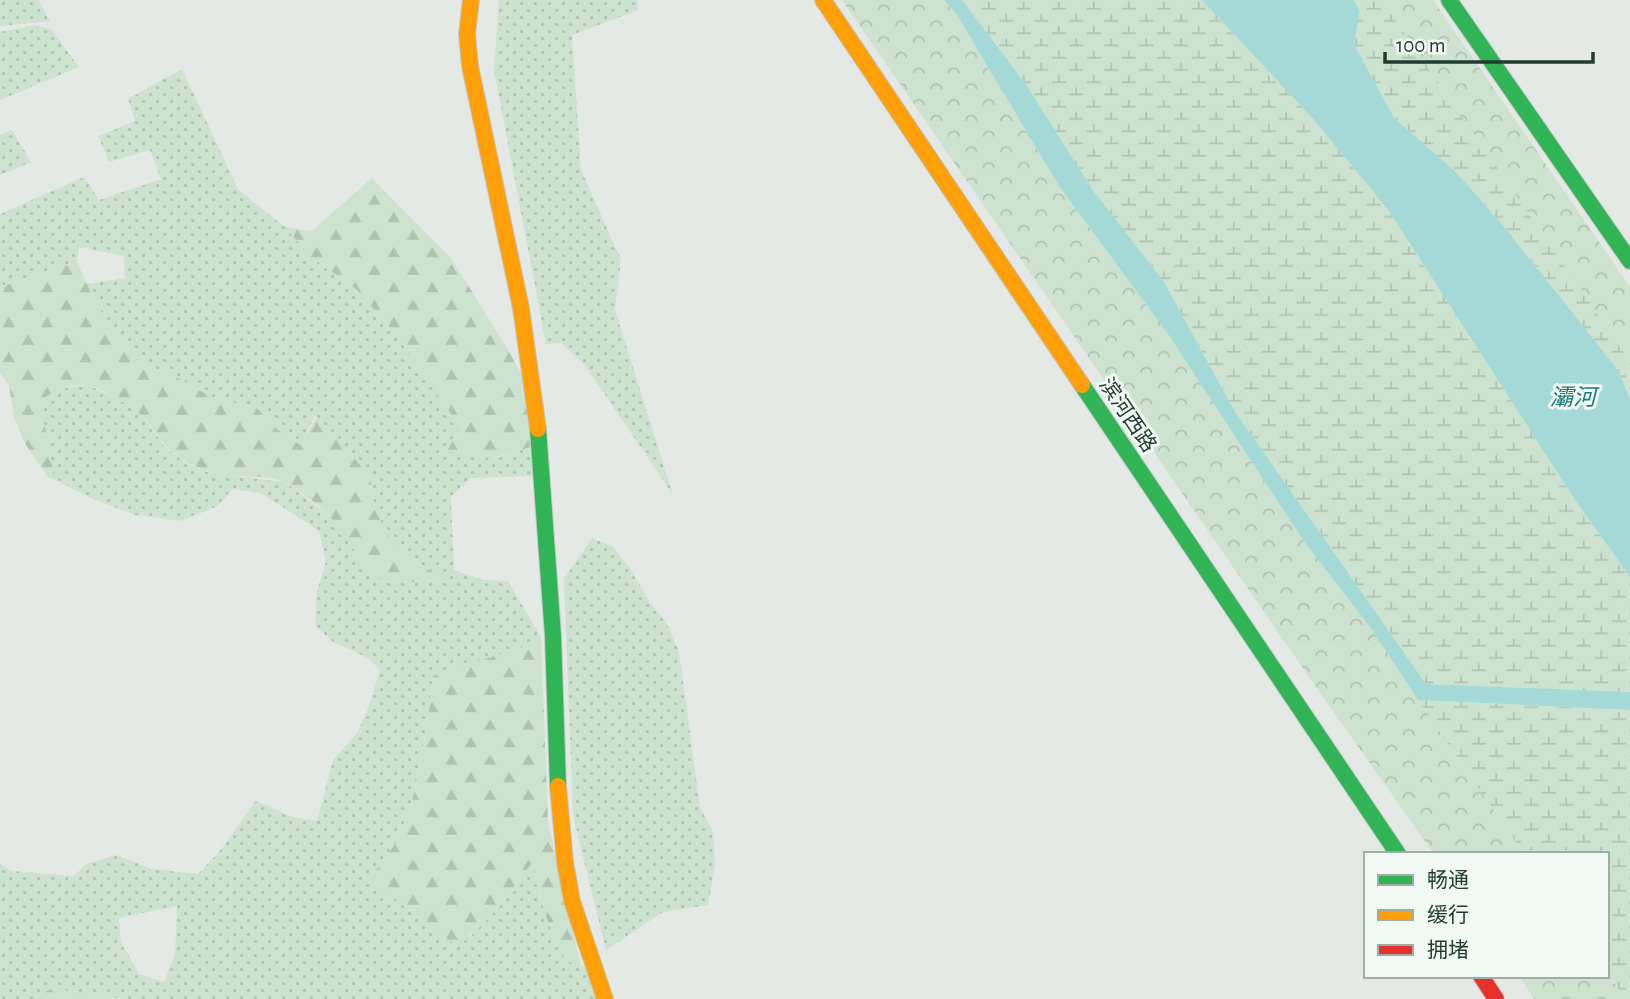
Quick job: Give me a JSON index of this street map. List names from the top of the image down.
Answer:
{
  "streets": {
    "street": ["滨河西路"]
  },
  "water": ["灞河"],
  "legend": ["畅通", "缓行", "拥堵"],
  "scale_bar": "100 m"
}
